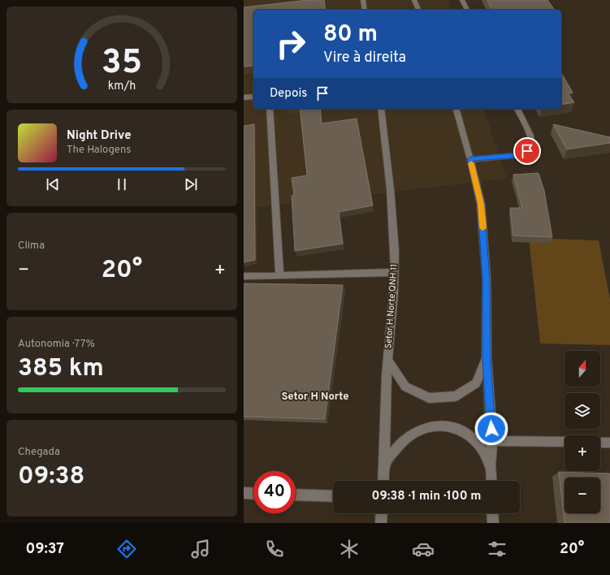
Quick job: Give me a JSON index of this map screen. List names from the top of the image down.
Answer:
{
  "streets": {
    "street": ["Setor H Norte QNH 11"]
  },
  "districts": ["Setor H Norte"],
  "north": "top",
  "page": {
    "turn": ["80 m", "Vire à direita"],
    "then": "Depois",
    "song": ["Night Drive", "The Halogens"],
    "tile": [
      "Clima",
      ["Autonomia · 77%", "385 km"],
      ["Chegada", "09:38"]
    ],
    "heat": ["−", "20°", "+"],
    "map_buttons": ["+", "−"],
    "limit": "40",
    "trip": "09:38 · 1 min · 100 m",
    "tabs": ["09:37", "20°"],
    "gauge": ["35", "km/h"]
  }
}
